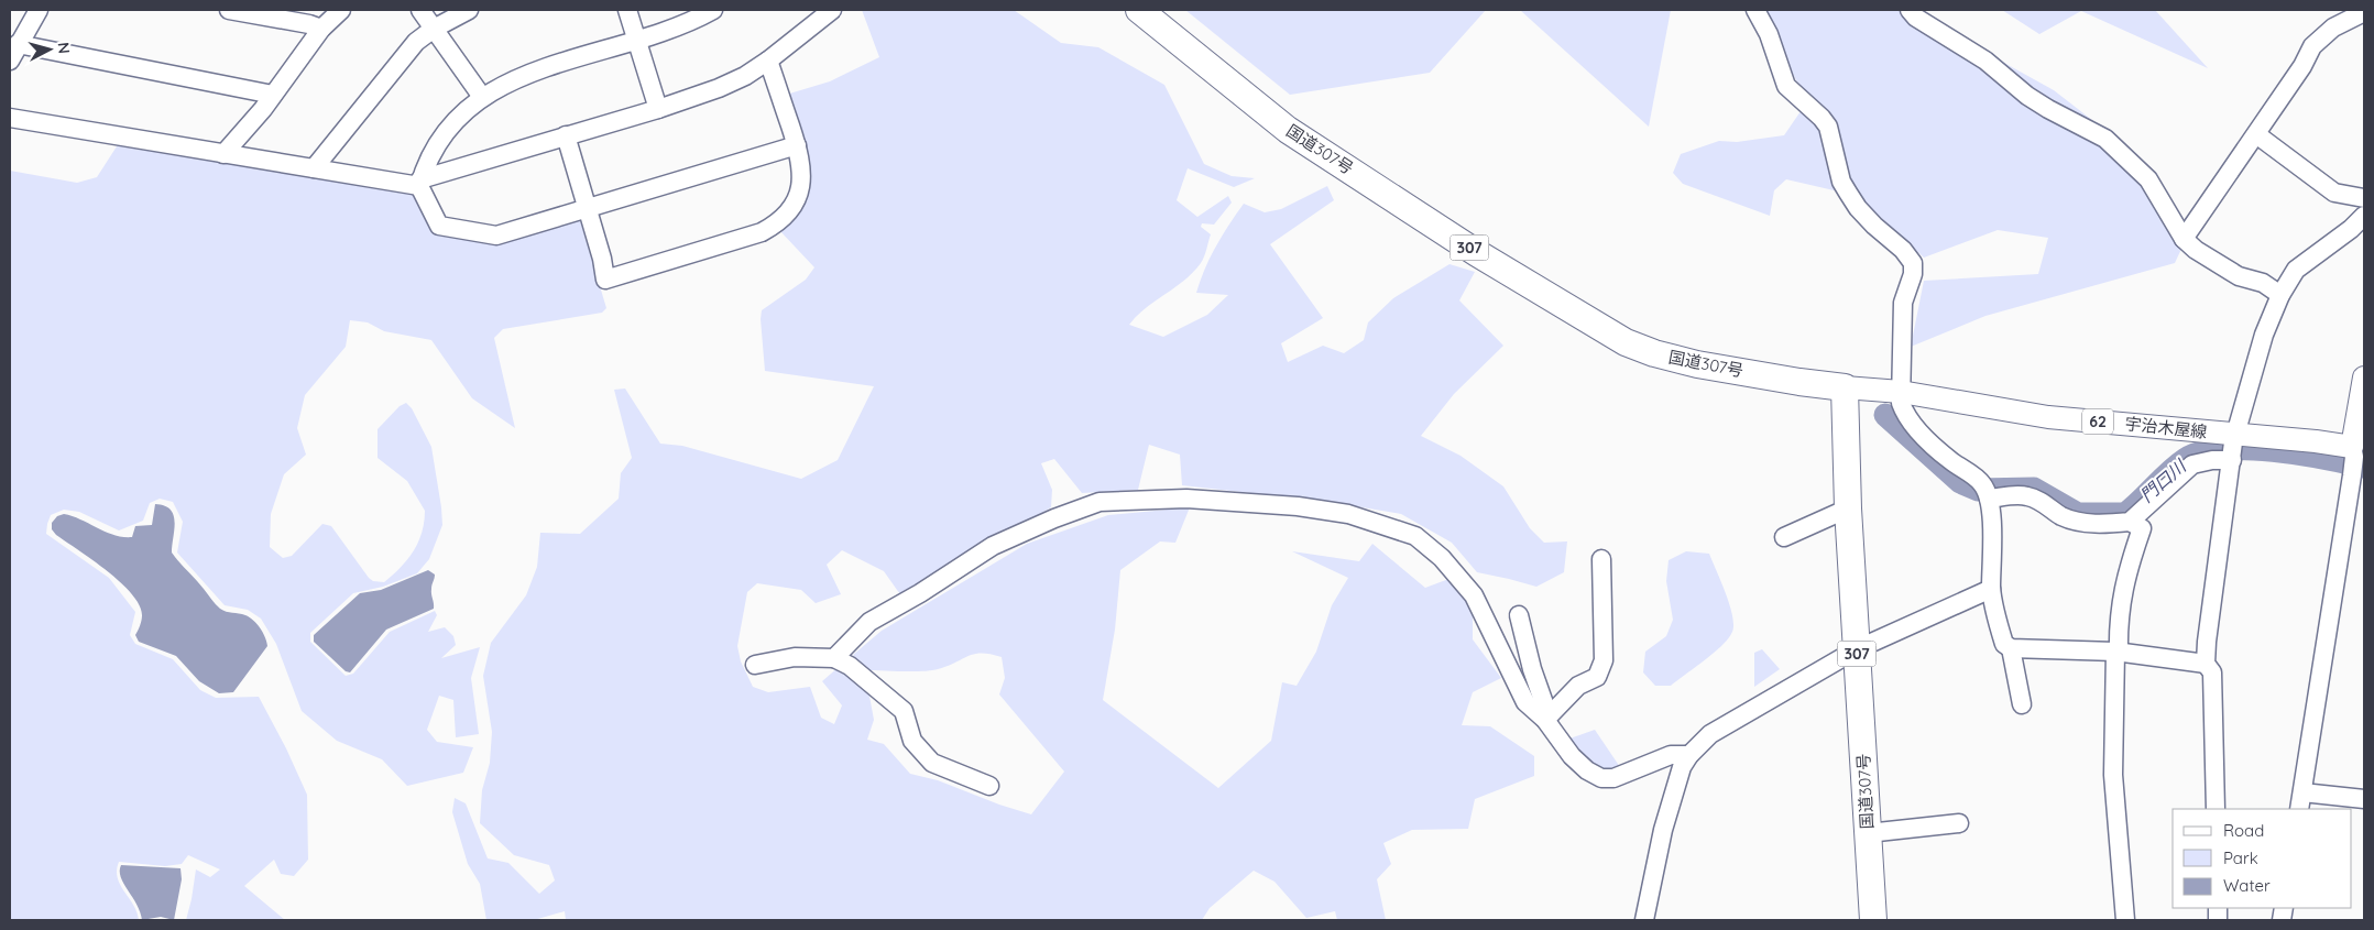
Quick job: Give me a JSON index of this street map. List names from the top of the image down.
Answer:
{
  "streets": {
    "highway": ["国道307号", "307"],
    "main road": ["62", "宇治木屋線"]
  },
  "crossings": [
    ["国道307号", "宇治木屋線"]
  ],
  "water": ["門口川"],
  "legend": ["Road", "Park", "Water"],
  "north": "right"
}
